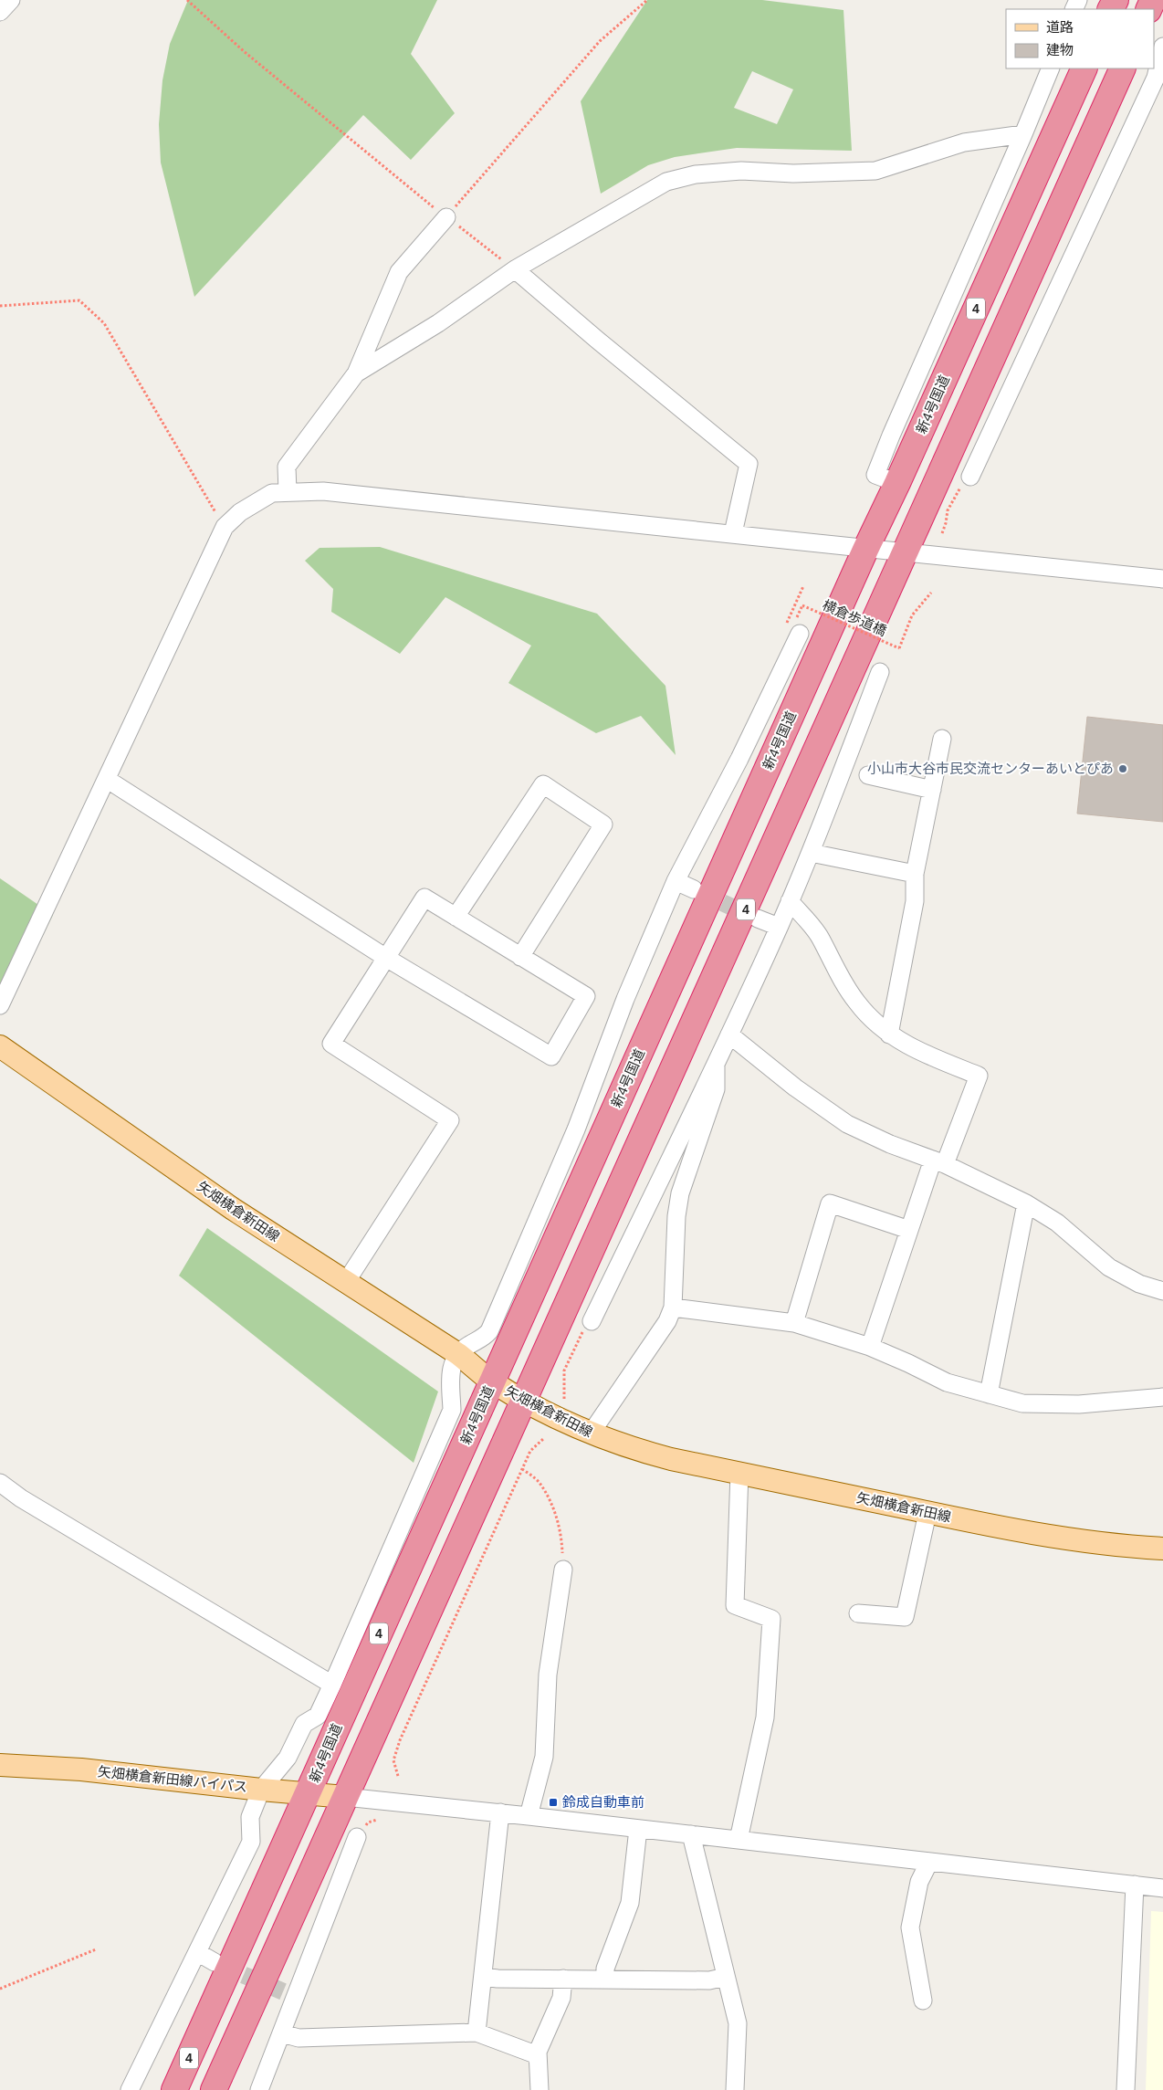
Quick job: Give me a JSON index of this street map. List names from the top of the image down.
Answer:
{
  "streets": {
    "highway": ["4", "新4号国道"],
    "main road": ["矢畑横倉新田線", "矢畑横倉新田線バイパス"],
    "path": ["横倉歩道橋"]
  },
  "crossings": [
    ["4", "矢畑横倉新田線"],
    ["4", "矢畑横倉新田線バイパス"],
    ["新4号国道", "矢畑横倉新田線"],
    ["新4号国道", "矢畑横倉新田線バイパス"]
  ],
  "places": {
    "other": ["小山市大谷市民交流センターあいとぴあ"],
    "transit": ["鈴成自動車前"]
  },
  "legend": ["道路", "建物"]
}
